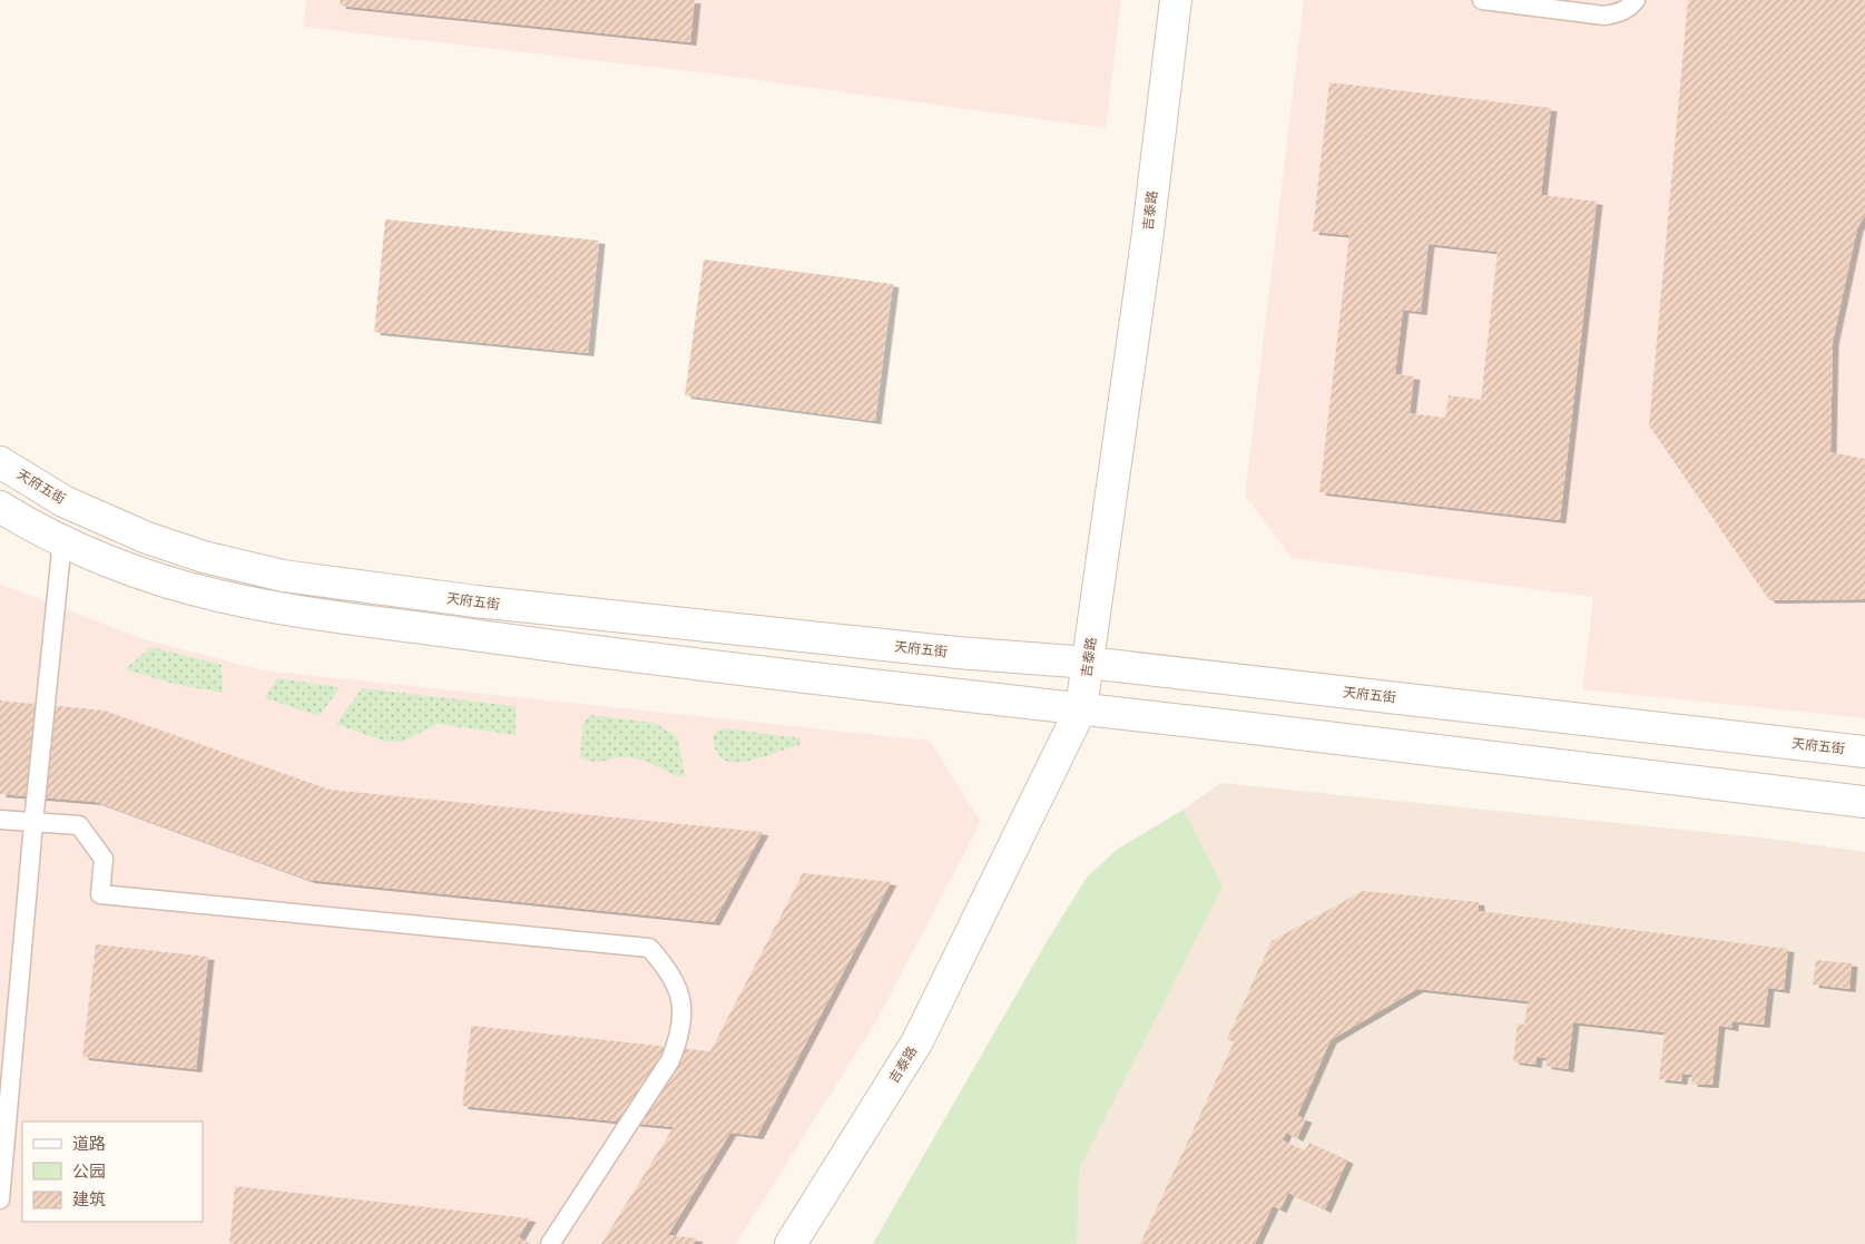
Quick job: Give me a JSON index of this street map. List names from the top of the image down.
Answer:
{
  "streets": {
    "street": ["吉泰路", "天府五街"]
  },
  "crossings": [
    ["吉泰路", "天府五街"]
  ],
  "legend": ["道路", "公园", "建筑"]
}
